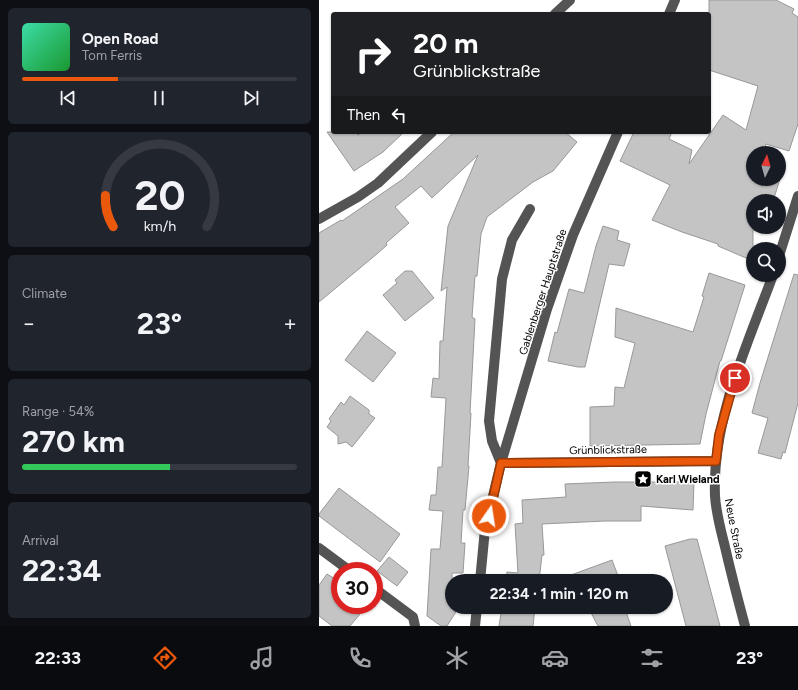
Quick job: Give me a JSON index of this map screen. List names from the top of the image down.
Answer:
{
  "streets": {
    "street": ["Gablenberger Hauptstraße", "Grünblickstraße", "Neue Straße"]
  },
  "crossings": [
    ["Gablenberger Hauptstraße", "Grünblickstraße"],
    ["Grünblickstraße", "Neue Straße"]
  ],
  "places": {
    "place": ["Karl Wieland"]
  },
  "north": "top",
  "page": {
    "turn": ["20 m", "Grünblickstraße"],
    "song": ["Open Road", "Tom Ferris"],
    "then": "Then",
    "tile": [
      "Climate",
      ["Range · 54%", "270 km"],
      ["Arrival", "22:34"]
    ],
    "heat": ["−", "23°", "+"],
    "limit": "30",
    "trip": "22:34 · 1 min · 120 m",
    "tabs": ["22:33", "23°"],
    "gauge": ["20", "km/h"]
  }
}
